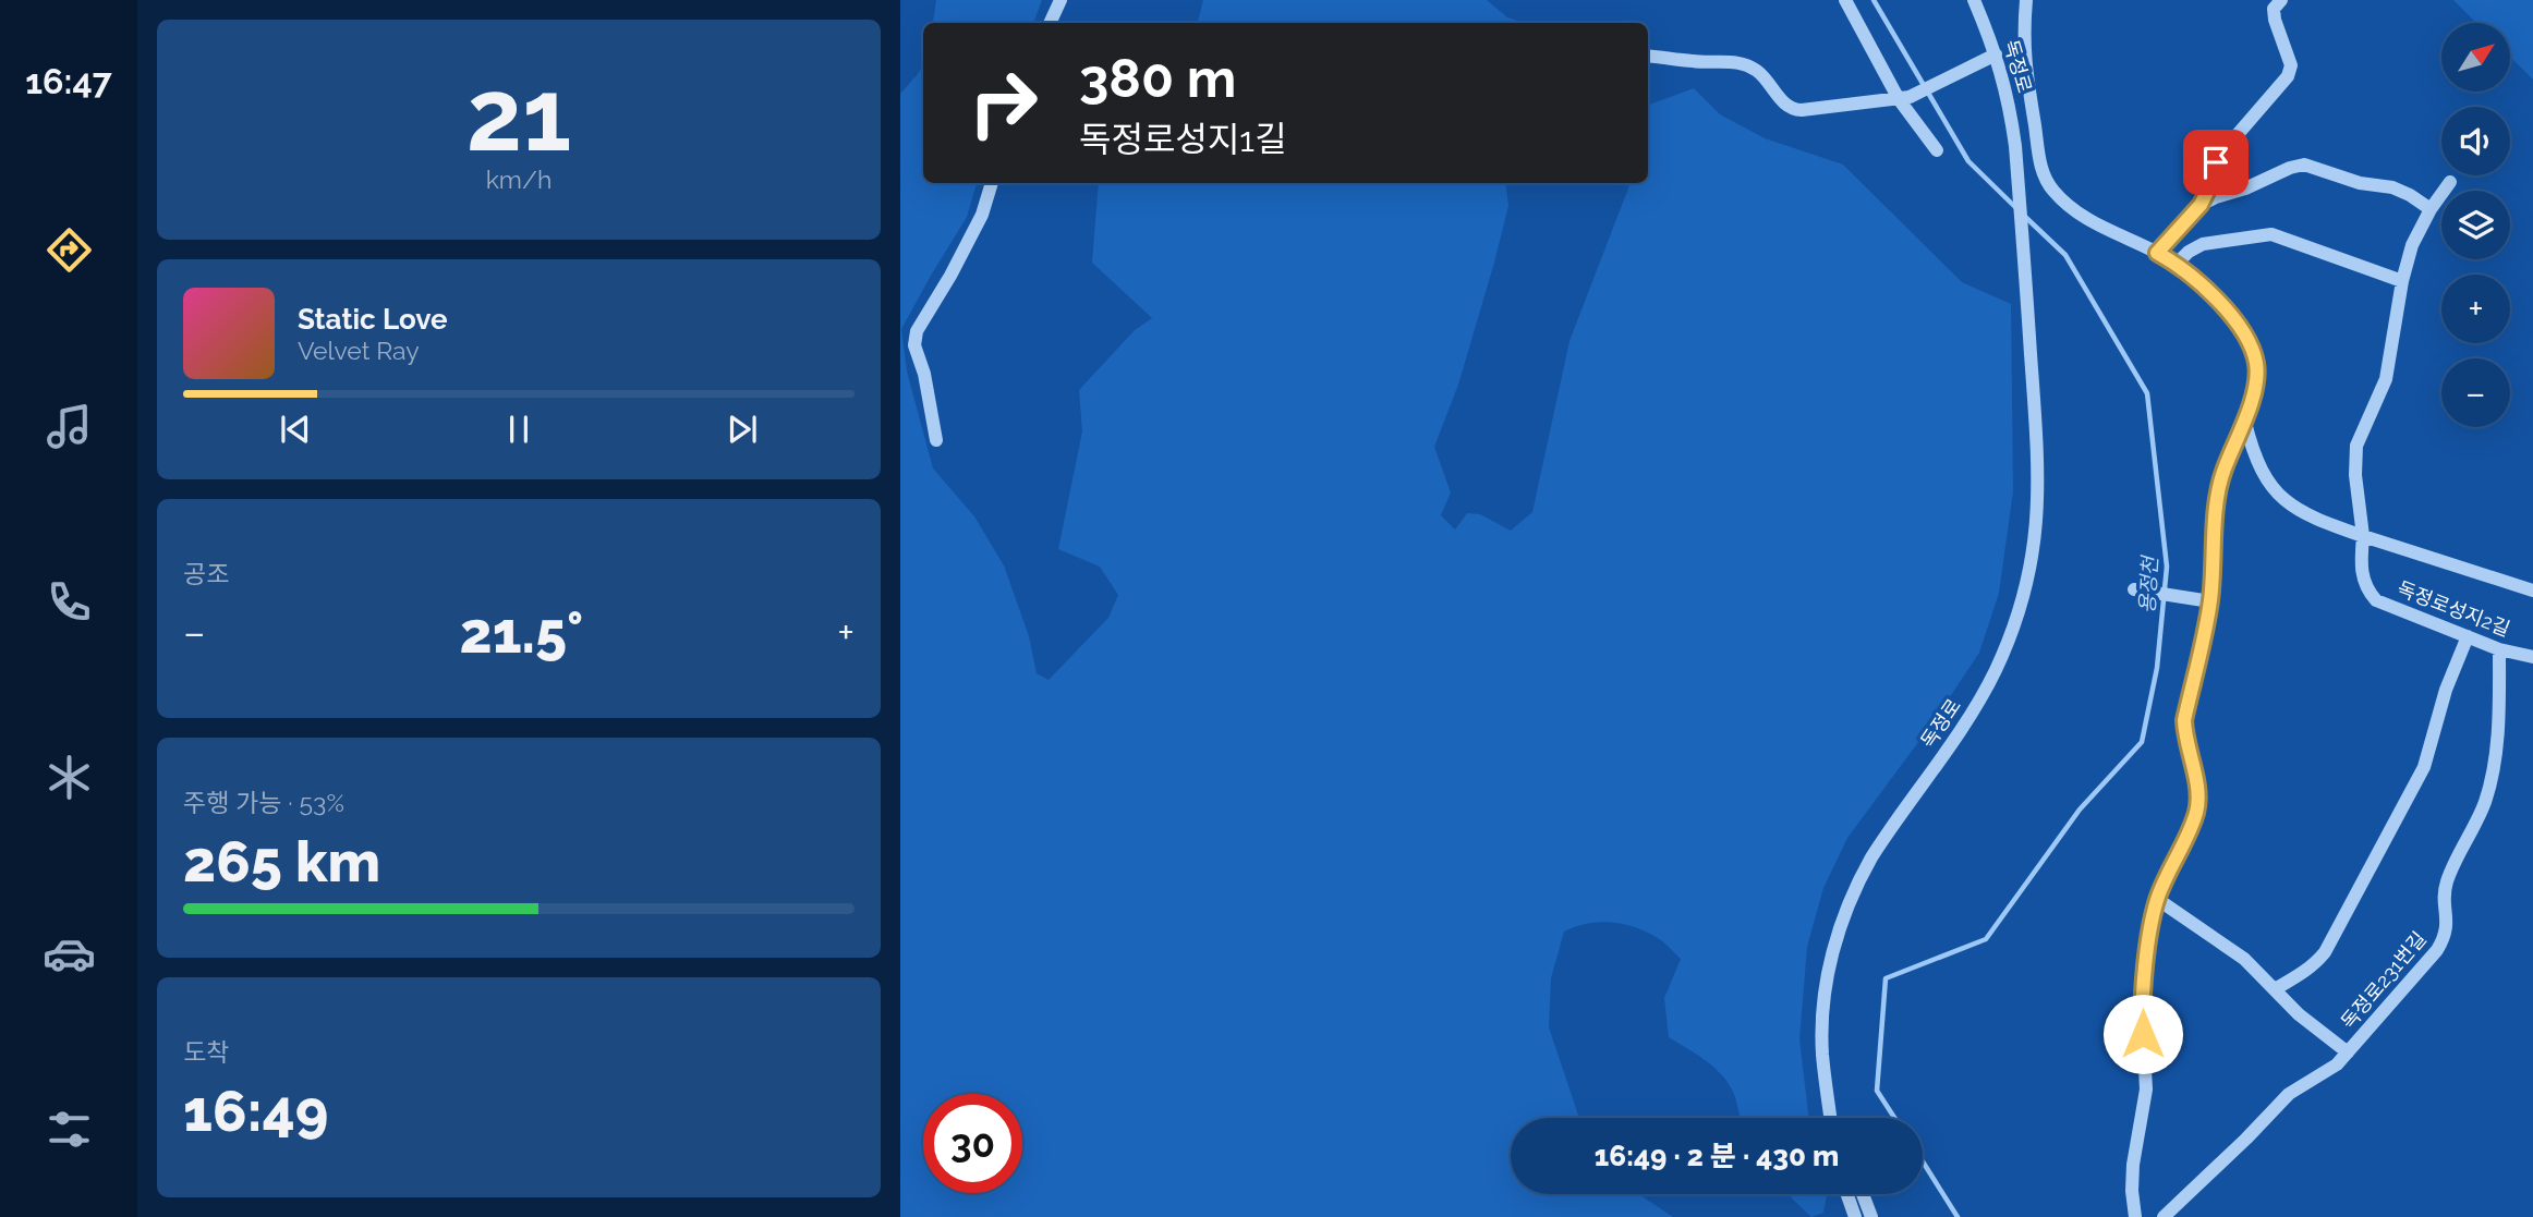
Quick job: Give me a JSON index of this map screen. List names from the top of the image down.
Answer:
{
  "streets": {
    "street": ["독정로", "독정로성지2길", "독정로231번길"]
  },
  "crossings": [
    ["독정로성지2길", "독정로231번길"]
  ],
  "water": ["용정천"],
  "north": "top right",
  "page": {
    "tabs": "16:47",
    "tile": [
      ["21", "km/h"],
      "공조",
      ["주행 가능 · 53%", "265 km"],
      ["도착", "16:49"]
    ],
    "map_buttons": ["+", "−"],
    "turn": ["380 m", "독정로성지1길"],
    "song": ["Static Love", "Velvet Ray"],
    "heat": ["−", "21.5°", "+"],
    "limit": "30",
    "trip": "16:49 · 2 분 · 430 m"
  }
}
